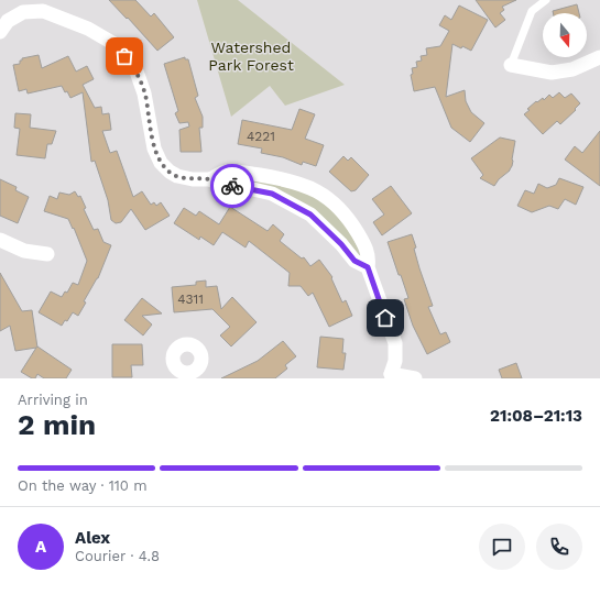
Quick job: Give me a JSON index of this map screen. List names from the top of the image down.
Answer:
{
  "parks": ["Watershed Park Forest"],
  "house_numbers": ["4221", "4311"],
  "north": "bottom",
  "page": {
    "heading": ["2 min", "Arriving in", "21:08–21:13"],
    "panel": ["Alex", "Courier · 4.8"],
    "bar": "On the way · 110 m",
    "round": "A"
  }
}
